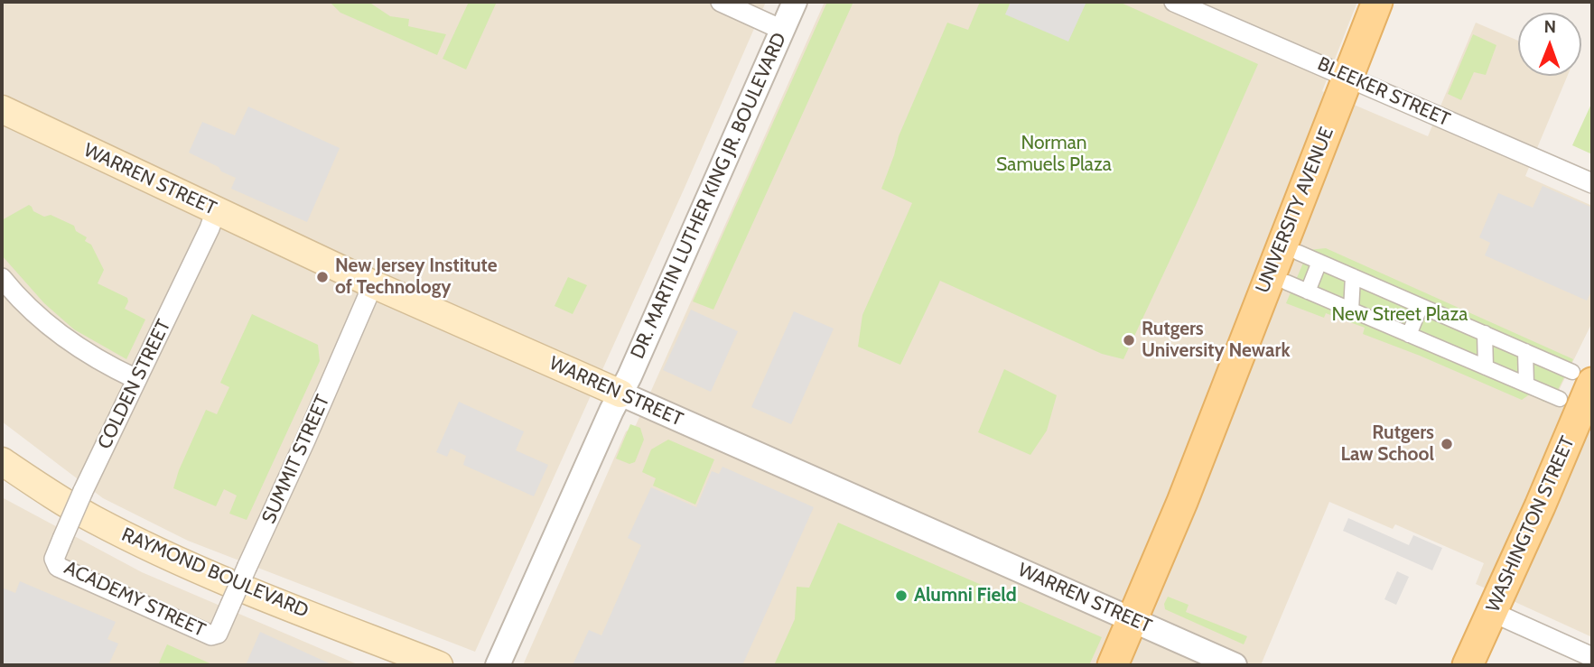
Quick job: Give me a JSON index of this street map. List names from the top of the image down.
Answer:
{
  "streets": {
    "main road": [
      "WARREN STREET",
      "UNIVERSITY AVENUE",
      "WASHINGTON STREET",
      "RAYMOND BOULEVARD"
    ],
    "street": [
      "BLEEKER STREET",
      "DR. MARTIN LUTHER KING JR. BOULEVARD",
      "COLDEN STREET",
      "SUMMIT STREET",
      "ACADEMY STREET"
    ]
  },
  "crossings": [
    ["BLEEKER STREET", "UNIVERSITY AVENUE"],
    ["WARREN STREET", "DR. MARTIN LUTHER KING JR. BOULEVARD"],
    ["WARREN STREET", "UNIVERSITY AVENUE"],
    ["WARREN STREET", "COLDEN STREET"],
    ["WARREN STREET", "SUMMIT STREET"],
    ["COLDEN STREET", "ACADEMY STREET"],
    ["SUMMIT STREET", "ACADEMY STREET"]
  ],
  "parks": ["Norman Samuels Plaza", "New Street Plaza"],
  "places": [
    "New Jersey Institute of Technology",
    "Rutgers University Newark",
    "Rutgers Law School",
    "Alumni Field"
  ],
  "north": "top"
}
